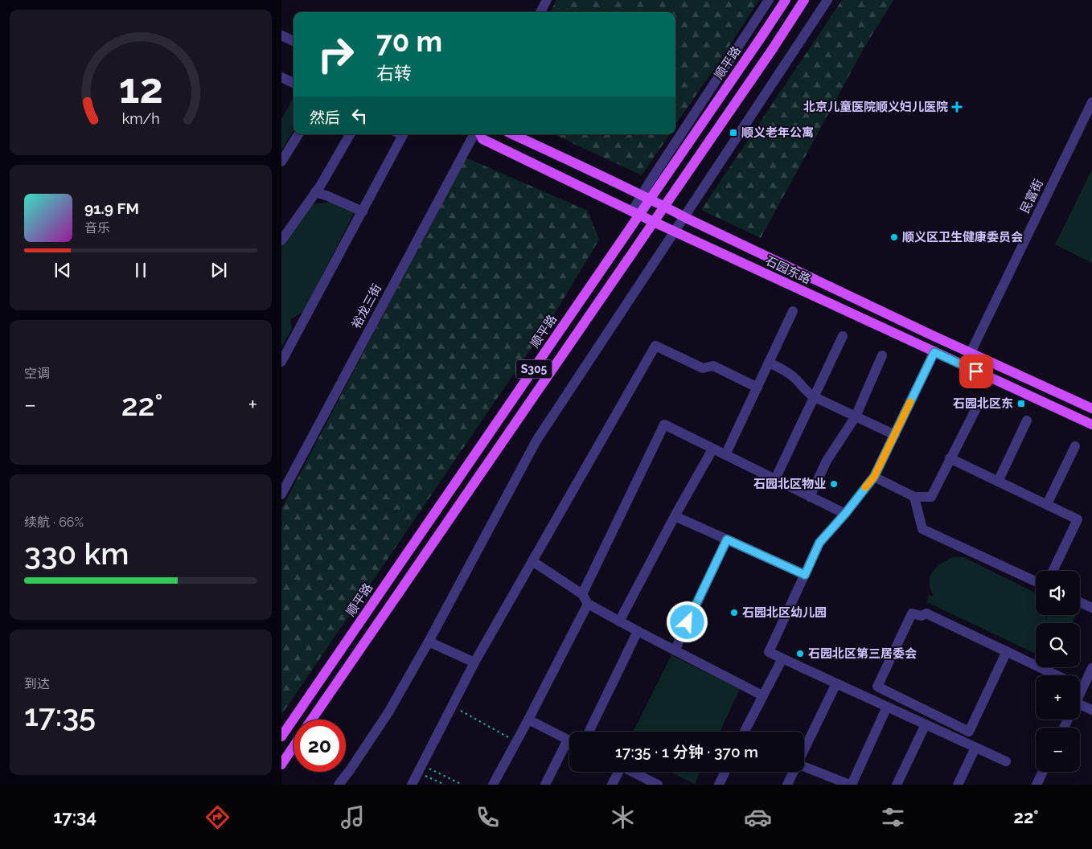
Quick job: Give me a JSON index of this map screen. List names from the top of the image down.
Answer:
{
  "streets": {
    "main road": ["顺平路", "石园东路", "S305"],
    "street": ["民富街", "裕龙三街"]
  },
  "crossings": [
    ["顺平路", "石园东路"],
    ["民富街", "石园东路"],
    ["石园东路", "S305"]
  ],
  "places": {
    "health": ["北京儿童医院顺义妇儿医院"],
    "transit": ["顺义老年公寓", "石园北区东"],
    "other": [
      "顺义区卫生健康委员会",
      "石园北区物业",
      "石园北区幼儿园",
      "石园北区第三居委会"
    ]
  },
  "page": {
    "turn": ["70 m", "右转"],
    "then": "然后",
    "song": ["91.9 FM", "音乐"],
    "tile": [
      "空调",
      ["续航 · 66%", "330 km"],
      ["到达", "17:35"]
    ],
    "heat": ["−", "22°", "+"],
    "map_buttons": ["+", "−"],
    "limit": "20",
    "trip": "17:35 · 1 分钟 · 370 m",
    "tabs": ["17:34", "22°"],
    "gauge": ["12", "km/h"]
  }
}
